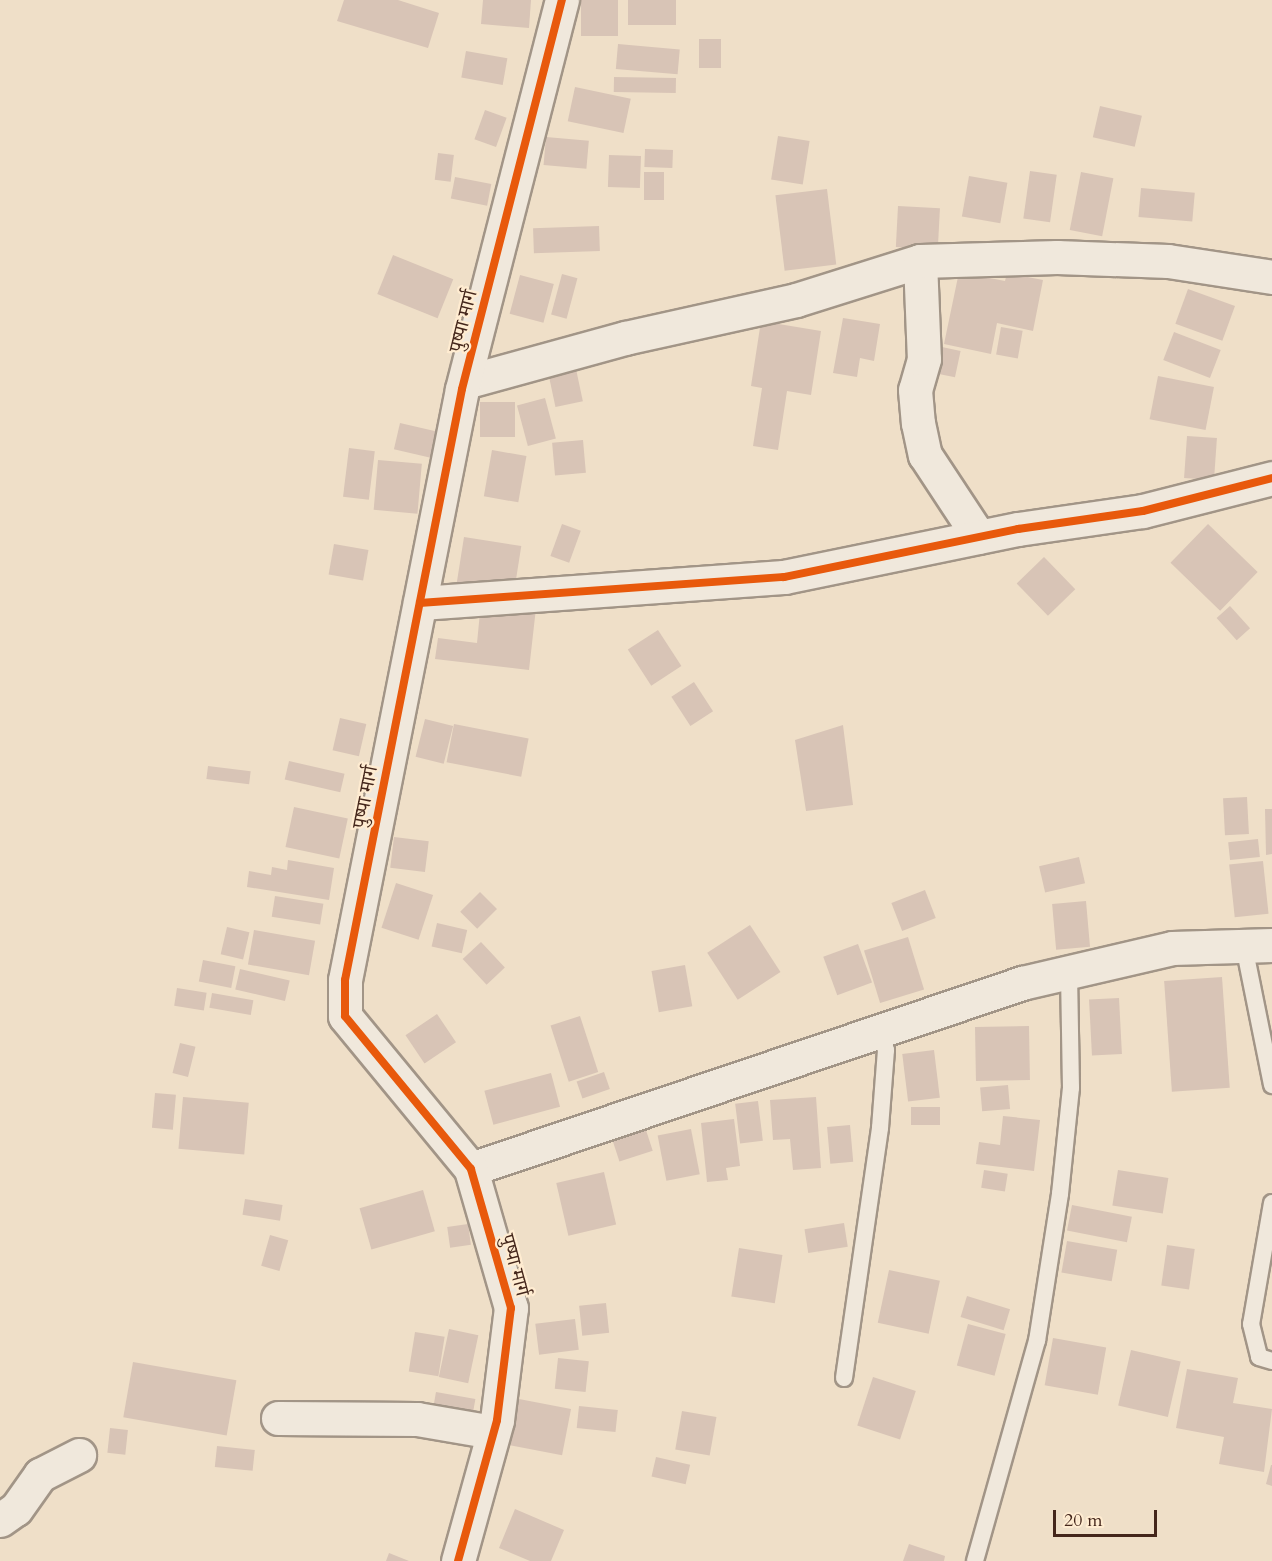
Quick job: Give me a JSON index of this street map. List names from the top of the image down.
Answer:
{
  "streets": {
    "street": ["पुष्पा मार्ग"]
  },
  "scale_bar": "20 m"
}
